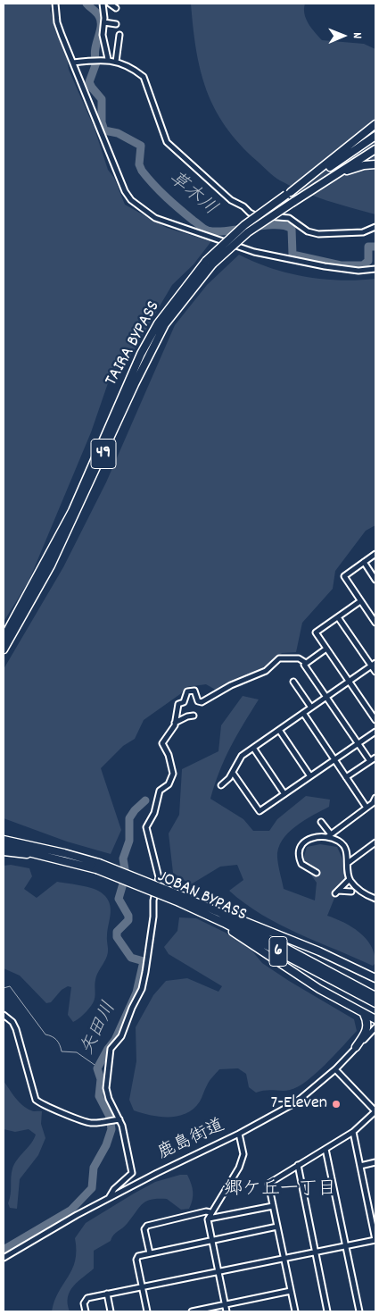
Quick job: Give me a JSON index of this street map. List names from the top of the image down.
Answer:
{
  "streets": {
    "highway": [
      "TAIRA BYPASS",
      "49",
      "JOBAN BYPASS",
      "6"
    ],
    "street": ["鹿島街道"]
  },
  "districts": ["郷ケ丘一丁目"],
  "water": ["草木川", "矢田川"],
  "places": ["7-Eleven"],
  "north": "right"
}
